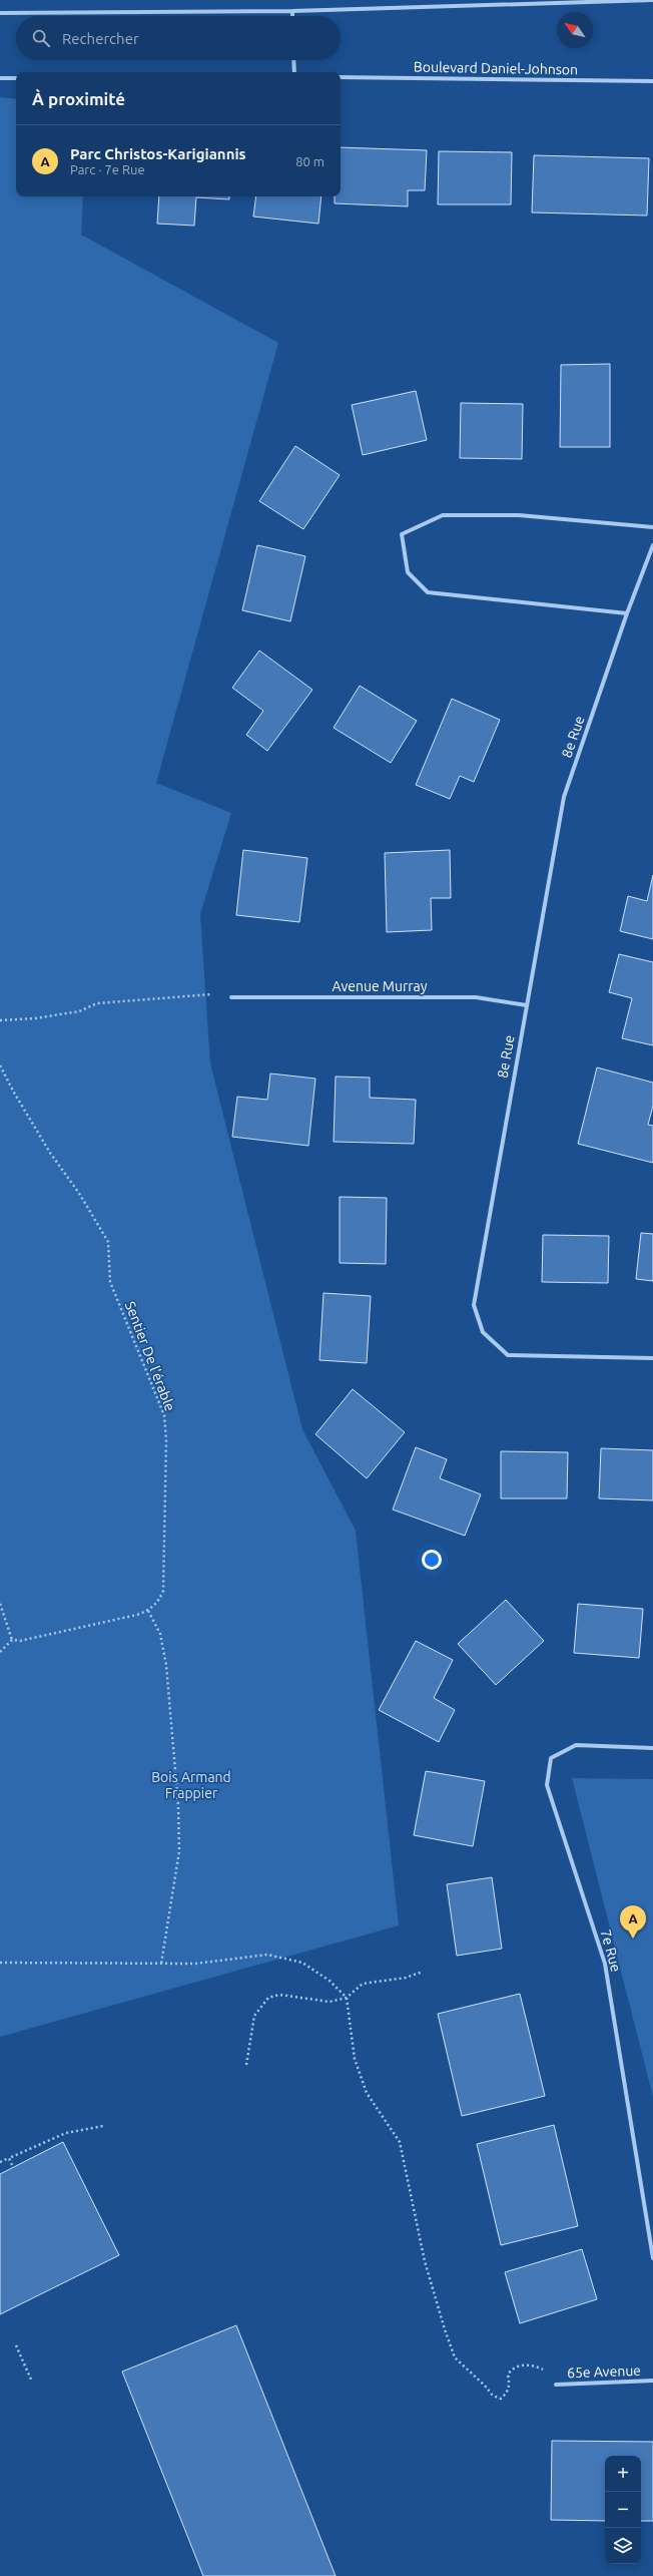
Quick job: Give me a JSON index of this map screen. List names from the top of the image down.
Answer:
{
  "streets": {
    "street": [
      "Boulevard Daniel-Johnson",
      "8e Rue",
      "Avenue Murray",
      "7e Rue",
      "65e Avenue"
    ],
    "path": ["Sentier De l'érable"]
  },
  "crossings": [
    ["8e Rue", "Avenue Murray"]
  ],
  "parks": ["Bois Armand Frappier"],
  "north": "top left",
  "page": {
    "search": "Rechercher",
    "heading": "À proximité",
    "list": [
      {
        "mark": "A",
        "name": "Parc Christos-Karigiannis",
        "note": "Parc · 7e Rue",
        "value": "80 m"
      }
    ],
    "pins": "A",
    "map_buttons": ["+", "−"]
  }
}
